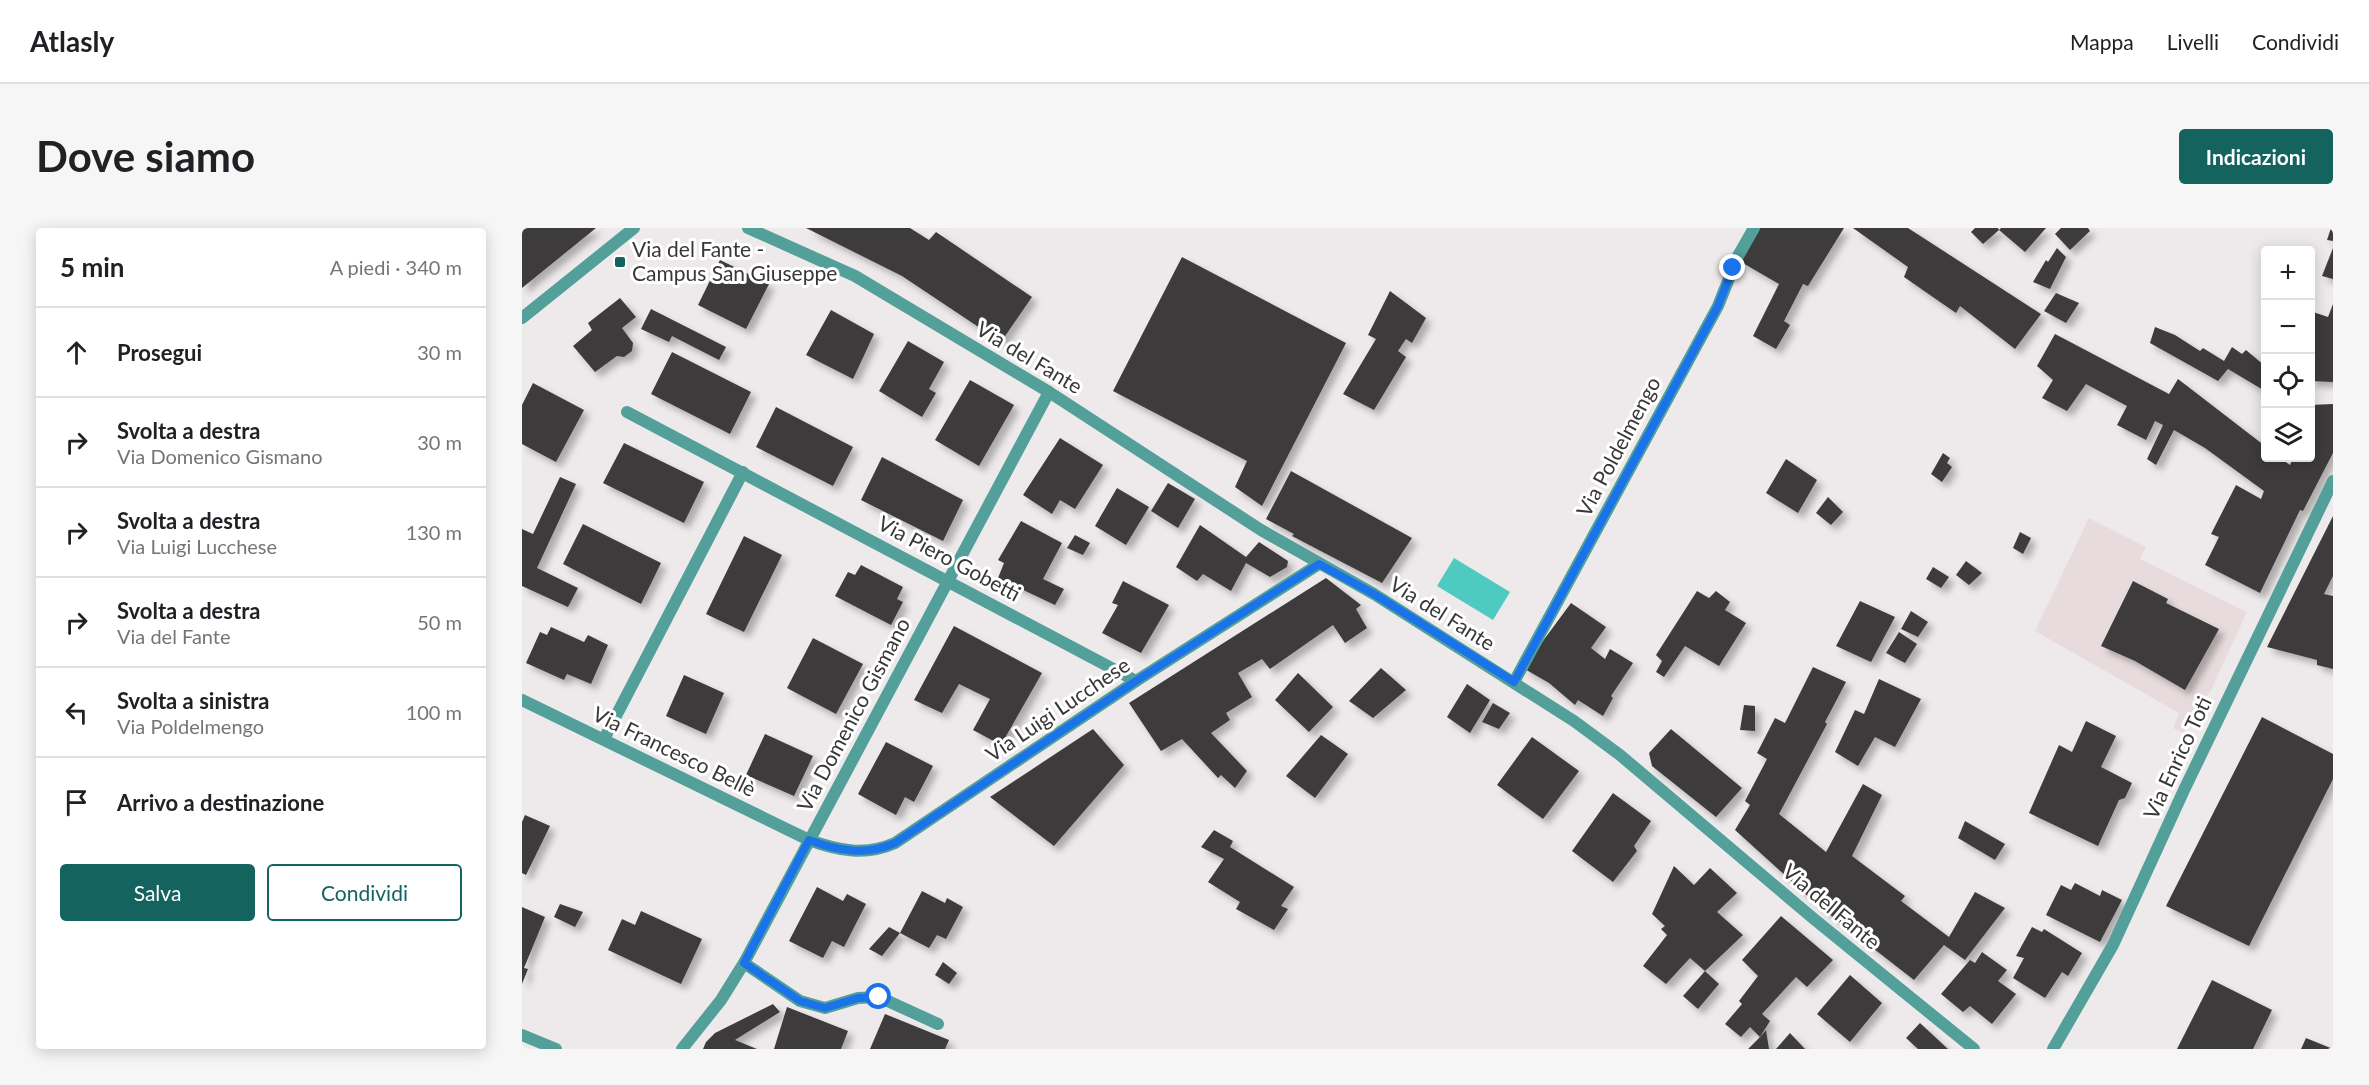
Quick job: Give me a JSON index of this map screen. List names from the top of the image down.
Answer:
{
  "streets": {
    "street": [
      "Via del Fante",
      "Via Poldelmengo",
      "Via Piero Gobetti",
      "Via Luigi Lucchese",
      "Via Domenico Gismano",
      "Via Francesco Bellè",
      "Via Enrico Toti"
    ]
  },
  "crossings": [
    ["Via del Fante", "Via Poldelmengo"],
    ["Via del Fante", "Via Luigi Lucchese"],
    ["Via del Fante", "Via Domenico Gismano"],
    ["Via Piero Gobetti", "Via Luigi Lucchese"],
    ["Via Piero Gobetti", "Via Domenico Gismano"],
    ["Via Luigi Lucchese", "Via Domenico Gismano"],
    ["Via Luigi Lucchese", "Via Francesco Bellè"],
    ["Via Domenico Gismano", "Via Francesco Bellè"]
  ],
  "places": {
    "transit": ["Via del Fante - Campus San Giuseppe"]
  },
  "page": {
    "header": "Atlasly",
    "nav": ["Mappa", "Livelli", "Condividi"],
    "buttons": [
      "Indicazioni",
      ["Salva", "Condividi"]
    ],
    "title": "Dove siamo",
    "heading": ["5 min", "A piedi · 340 m"],
    "map_buttons": ["+", "−"],
    "list": [
      ["Prosegui", "30 m"],
      ["Svolta a destra", "Via Domenico Gismano", "30 m"],
      ["Svolta a destra", "Via Luigi Lucchese", "130 m"],
      ["Svolta a destra", "Via del Fante", "50 m"],
      ["Svolta a sinistra", "Via Poldelmengo", "100 m"],
      "Arrivo a destinazione"
    ]
  }
}
